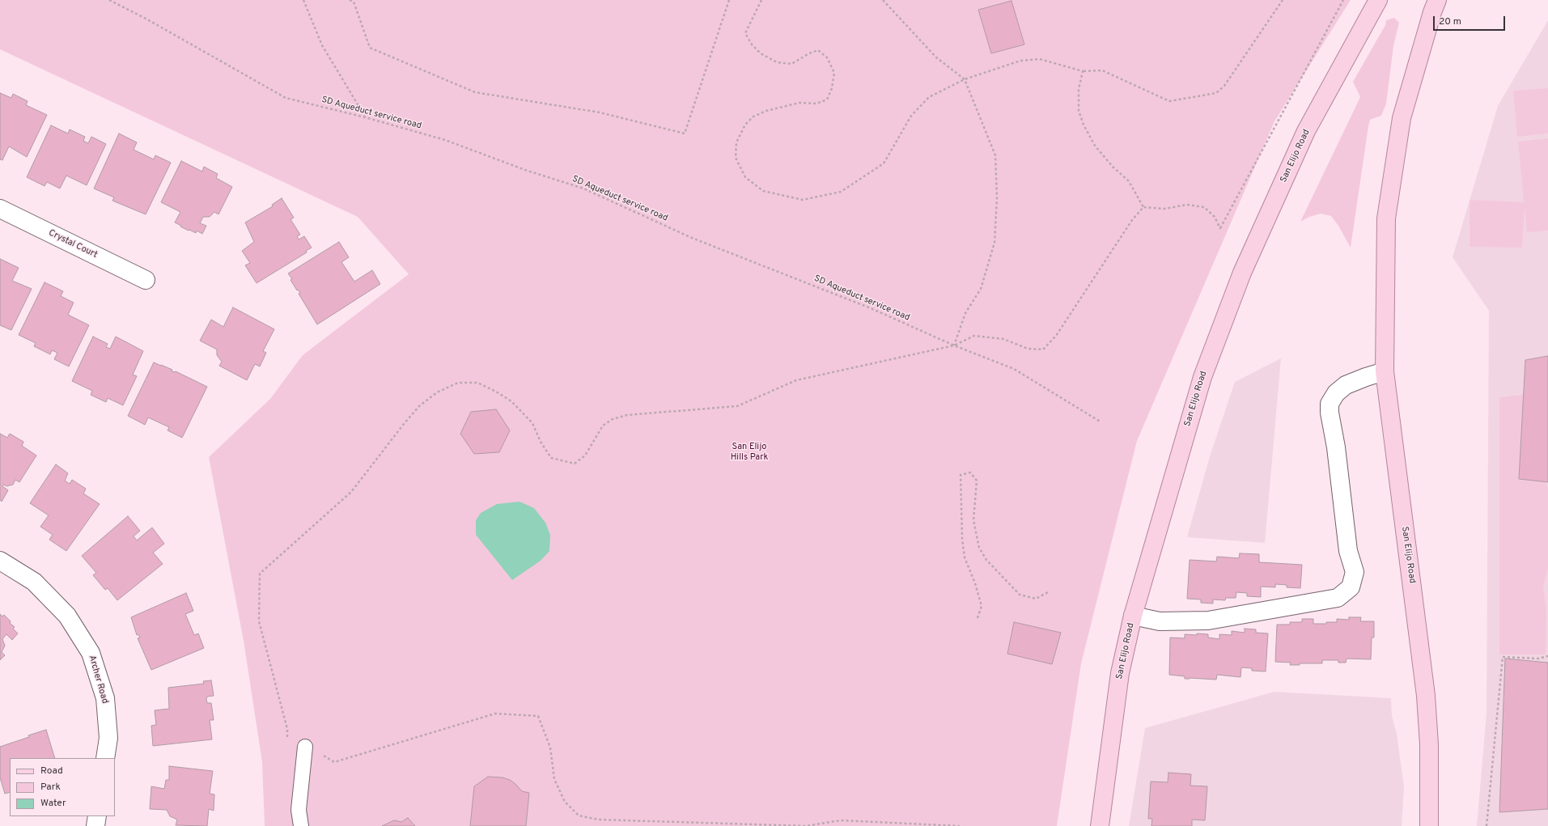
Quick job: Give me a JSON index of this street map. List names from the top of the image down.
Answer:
{
  "streets": {
    "main road": ["San Elijo Road"],
    "street": ["Crystal Court", "Archer Road"],
    "path": ["SD Aqueduct service road"]
  },
  "parks": ["San Elijo Hills Park"],
  "legend": ["Road", "Park", "Water"],
  "scale_bar": "20 m"
}
